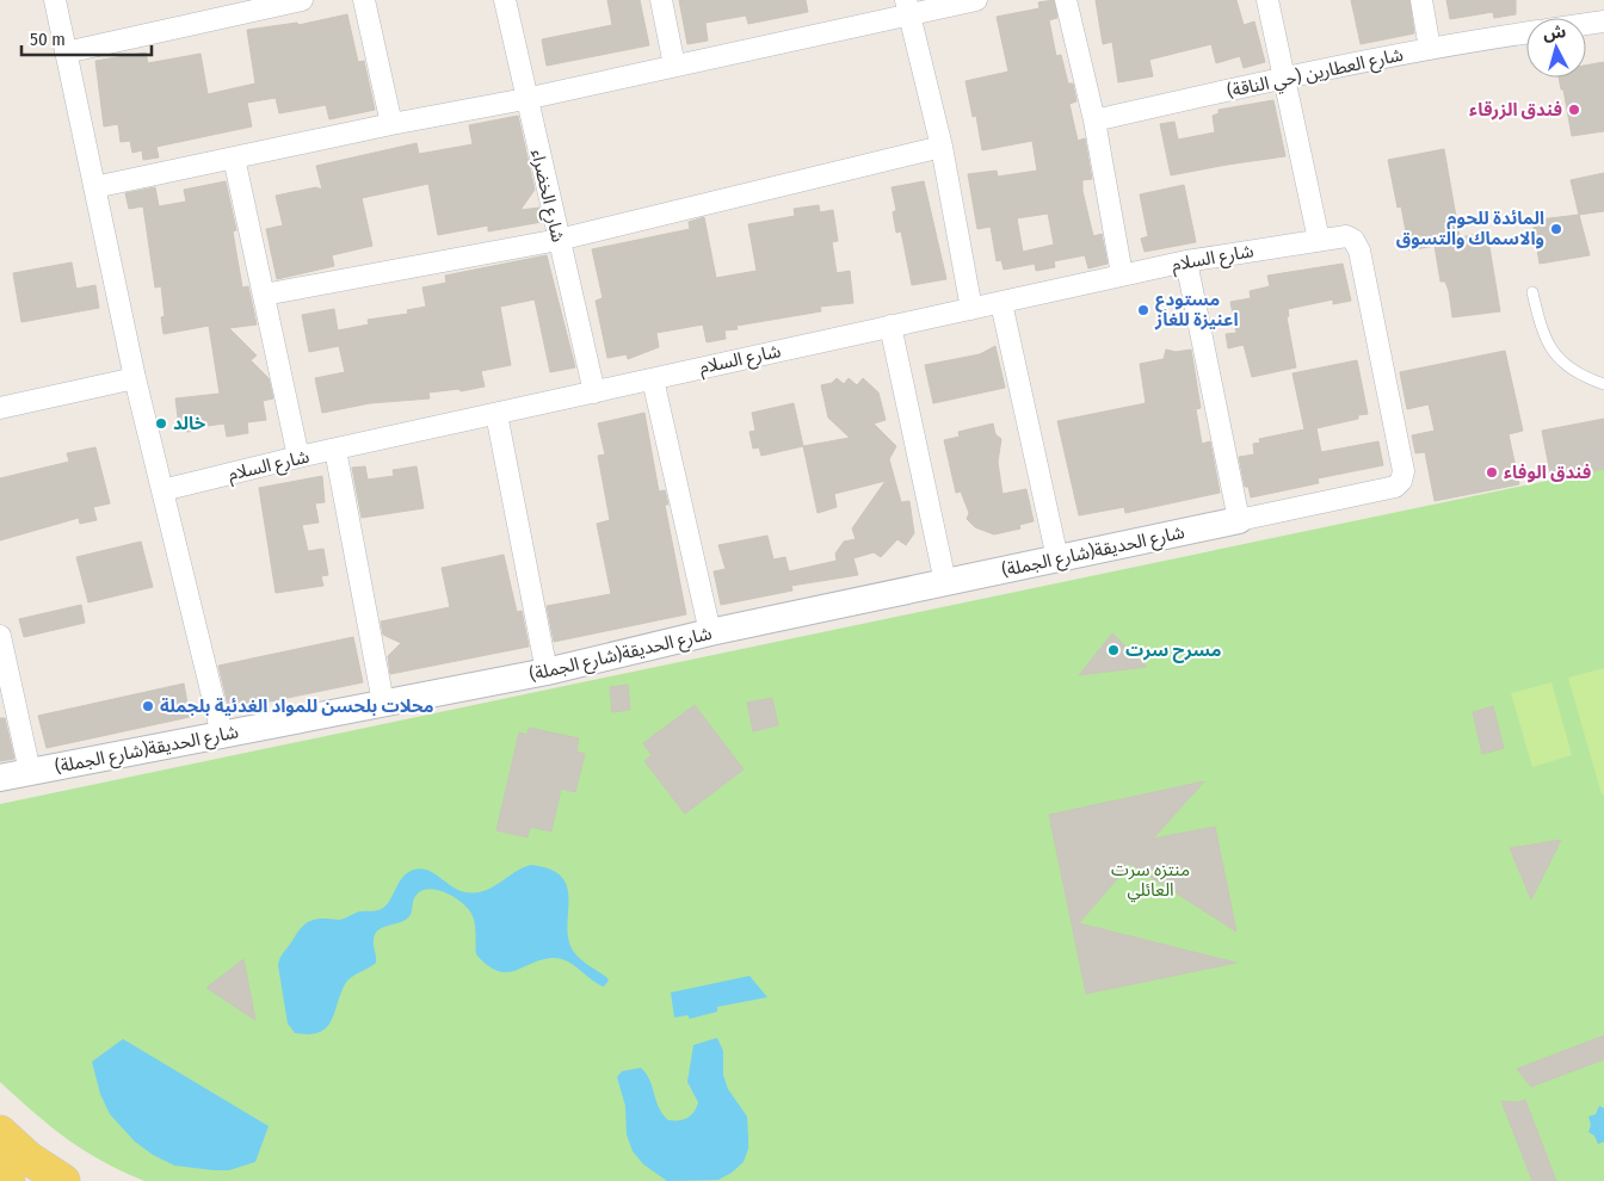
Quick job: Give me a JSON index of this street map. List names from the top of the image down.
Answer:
{
  "streets": {
    "street": [
      "شارع العطارين (حي الناقة)",
      "شارع الخضراء",
      "شارع السلام",
      "شارع الحديقة(شارع الجملة)"
    ]
  },
  "crossings": [
    ["شارع الخضراء", "شارع السلام"],
    ["شارع السلام", "شارع الحديقة(شارع الجملة)"]
  ],
  "parks": ["منتزه سرت العائلي"],
  "places": [
    "فندق الزرقاء",
    "المائدة للحوم والاسماك والتسوق",
    "مستودع اعنيزة للغاز",
    "خالد",
    "فندق الوفاء",
    "مسرح سرت",
    "محلات بلحسن للمواد الغدئية بلجملة"
  ],
  "scale_bar": "50 m",
  "north": "top"
}
